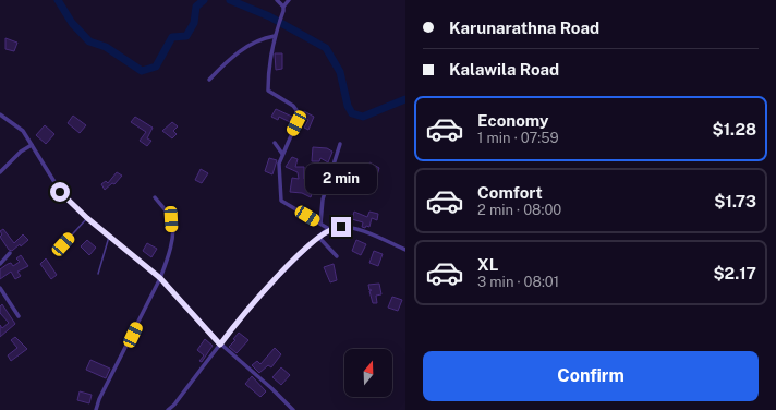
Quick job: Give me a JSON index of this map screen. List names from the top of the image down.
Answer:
{
  "north": "top",
  "page": {
    "banner": ["Karunarathna Road", "Kalawila Road"],
    "list": [
      {
        "name": "Economy",
        "note": "1 min · 07:59",
        "value": "$1.28"
      },
      {
        "name": "Comfort",
        "note": "2 min · 08:00",
        "value": "$1.73"
      },
      {
        "name": "XL",
        "note": "3 min · 08:01",
        "value": "$2.17"
      }
    ],
    "bubble": "2 min",
    "buttons": "Confirm"
  }
}
